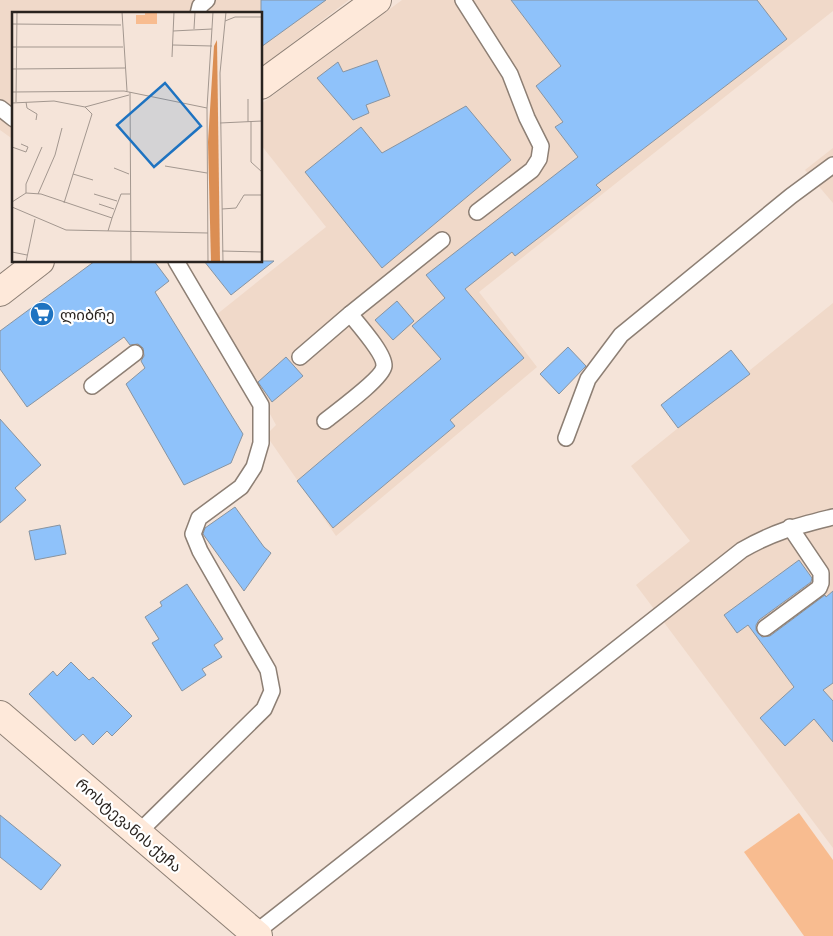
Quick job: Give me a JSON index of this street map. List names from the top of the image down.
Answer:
{
  "streets": {
    "street": ["როსტევანის ქუჩა"]
  },
  "places": {
    "supermarket": ["ლიბრე"]
  }
}
